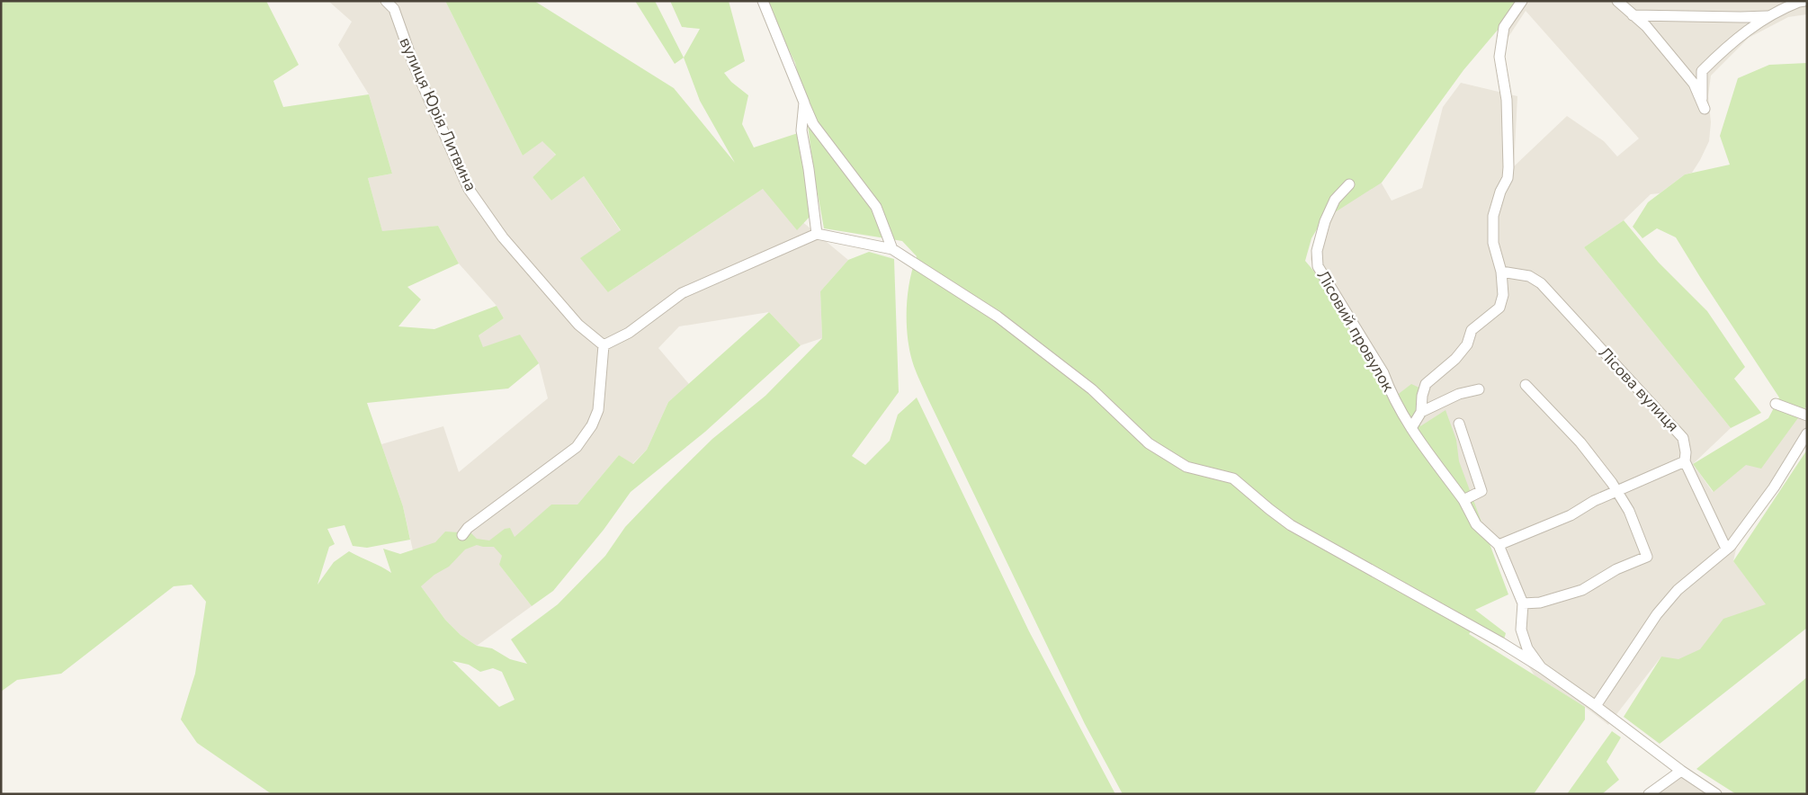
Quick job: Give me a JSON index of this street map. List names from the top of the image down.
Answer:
{
  "streets": {
    "street": ["вулиця Юрія Литвина", "Лісовий провулок", "Лісова вулиця"]
  }
}
